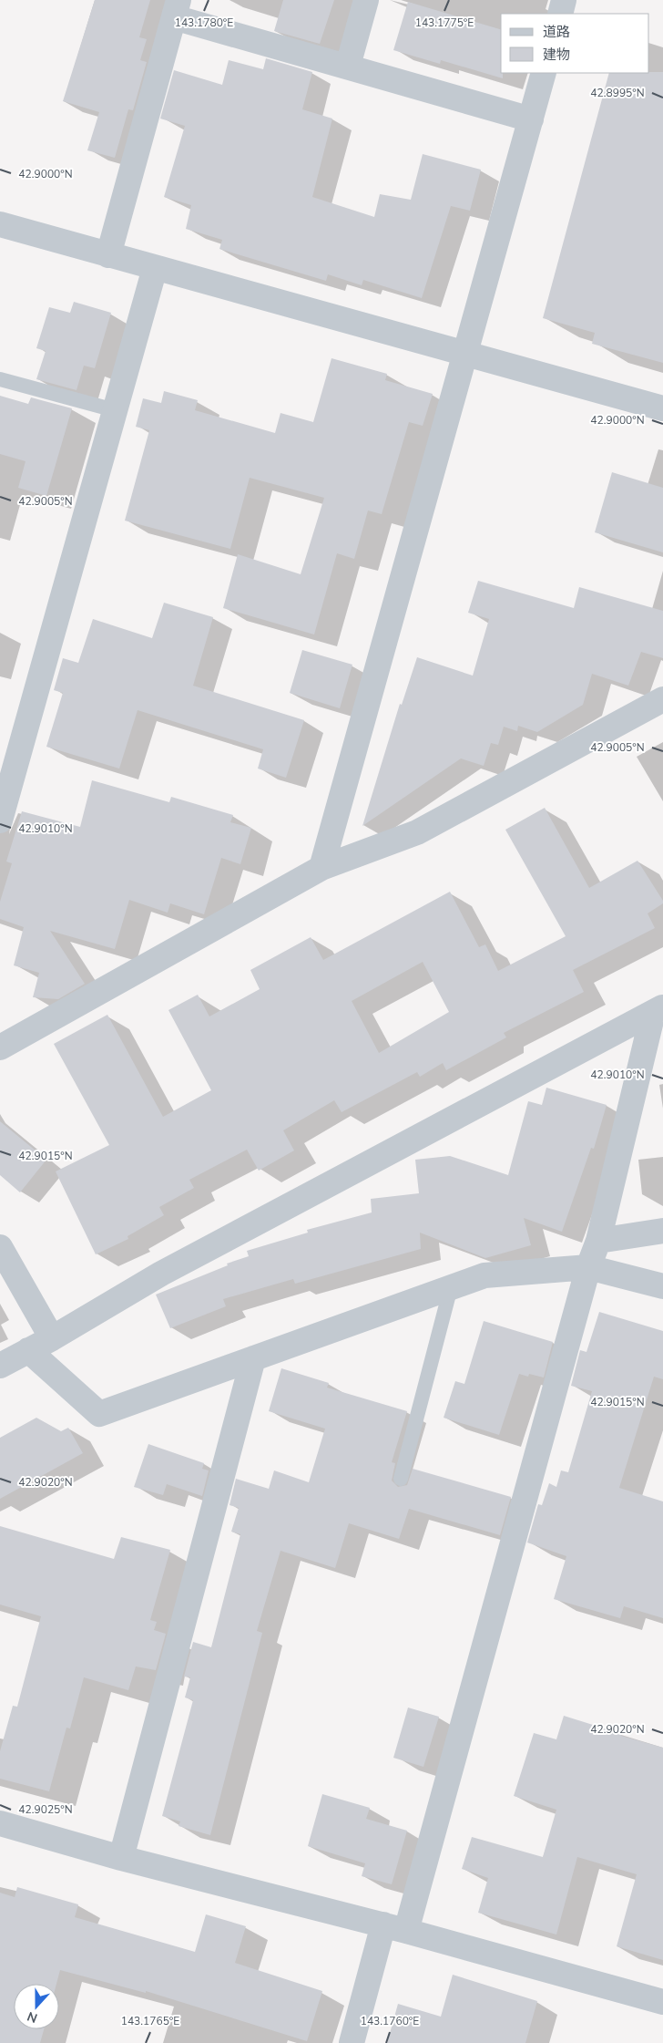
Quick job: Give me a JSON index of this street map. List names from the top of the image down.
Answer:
{
  "legend": ["道路", "建物"],
  "north": "bottom",
  "coordinates": [
    "143.1775°E",
    "143.1780°E",
    "42.8995°N",
    "42.9000°N",
    "42.9005°N",
    "42.9010°N",
    "42.9015°N",
    "42.9020°N",
    "42.9025°N",
    "143.1765°E",
    "143.1760°E"
  ]
}
